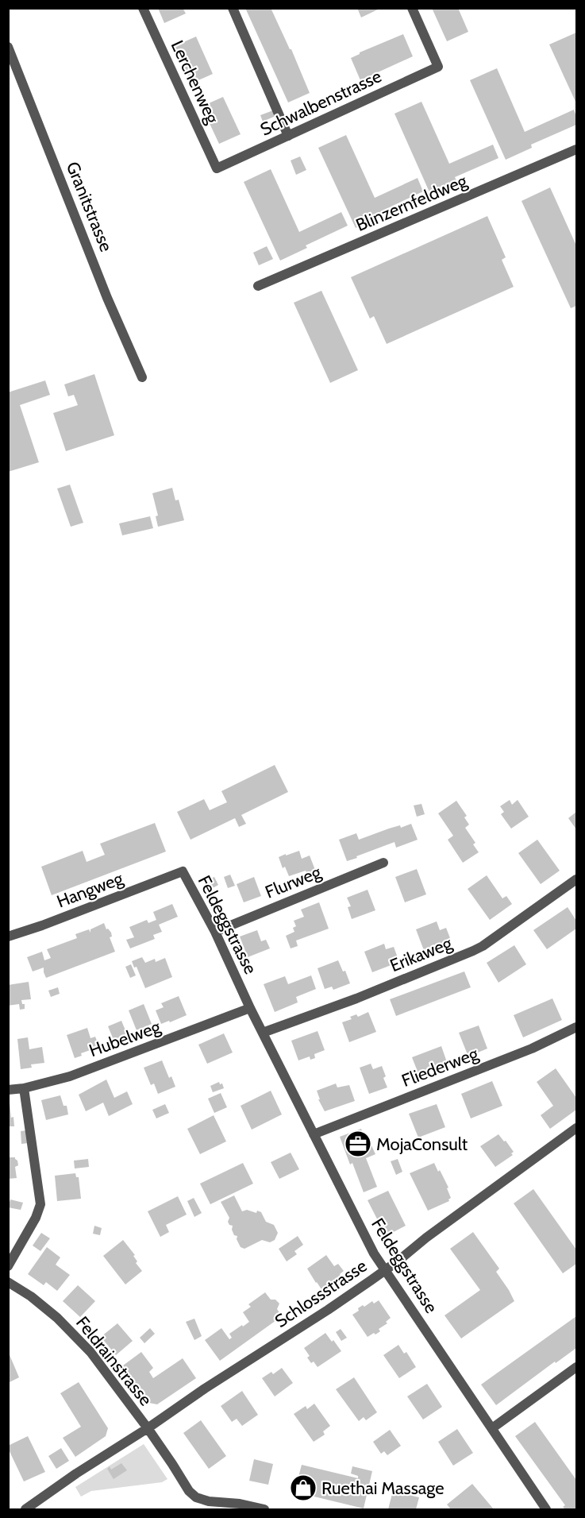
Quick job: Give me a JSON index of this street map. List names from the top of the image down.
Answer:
{
  "streets": {
    "street": [
      "Lerchenweg",
      "Schwalbenstrasse",
      "Blinzernfeldweg",
      "Granitstrasse",
      "Flurweg",
      "Hangweg",
      "Feldeggstrasse",
      "Erikaweg",
      "Hubelweg",
      "Fliederweg",
      "Schlossstrasse",
      "Feldrainstrasse"
    ]
  },
  "crossings": [
    ["Lerchenweg", "Schwalbenstrasse"],
    ["Flurweg", "Feldeggstrasse"],
    ["Hangweg", "Feldeggstrasse"],
    ["Feldeggstrasse", "Erikaweg"],
    ["Feldeggstrasse", "Hubelweg"],
    ["Feldeggstrasse", "Fliederweg"],
    ["Feldeggstrasse", "Schlossstrasse"],
    ["Schlossstrasse", "Feldrainstrasse"]
  ],
  "places": {
    "office": ["MojaConsult"],
    "shop": ["Ruethai Massage"]
  }
}
